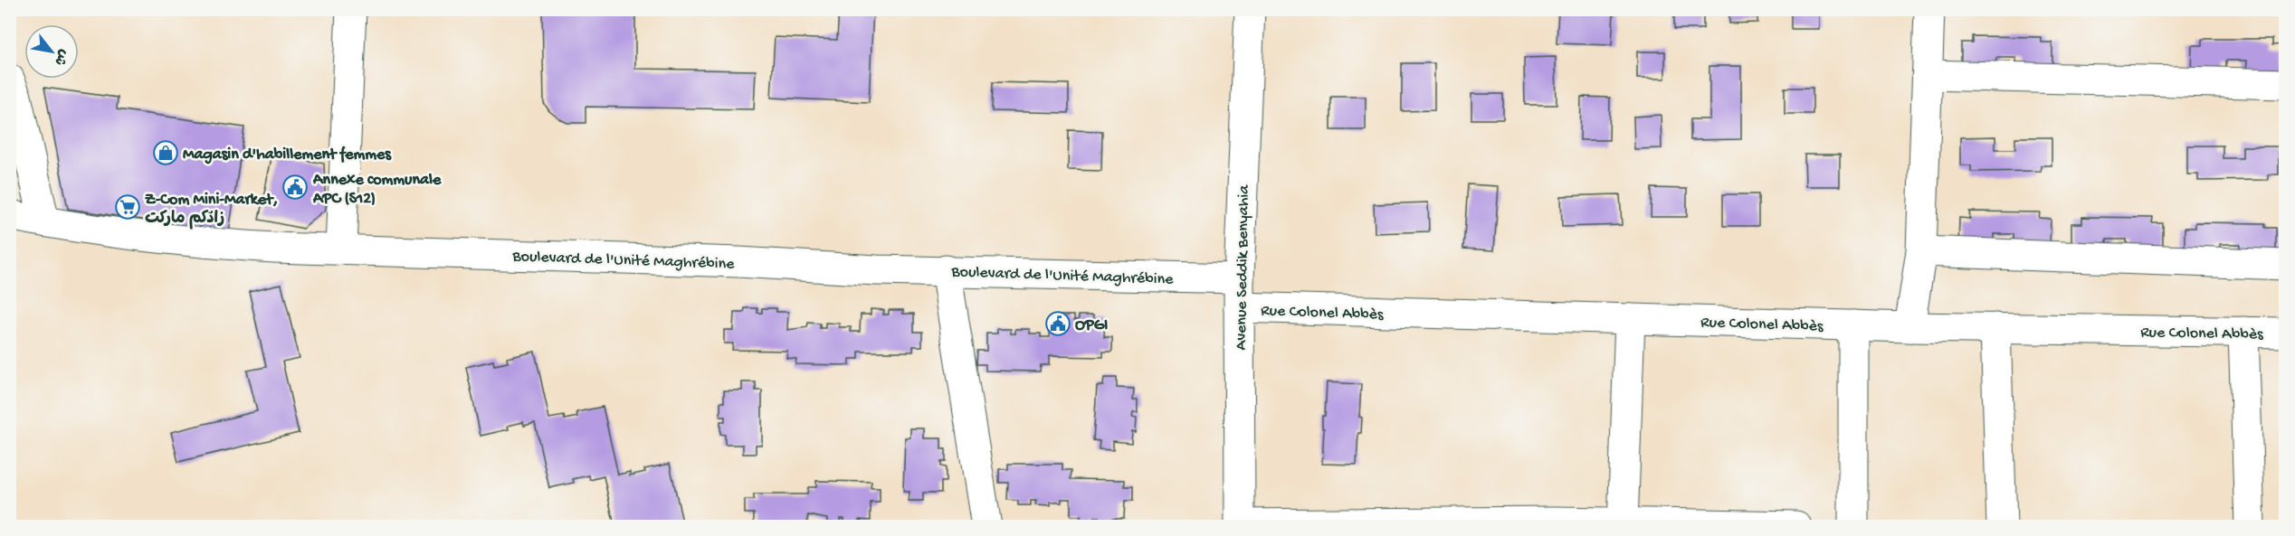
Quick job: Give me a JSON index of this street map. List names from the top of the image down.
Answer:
{
  "streets": {
    "street": ["Boulevard de l'Unité Maghrébine", "Avenue Seddik Benyahia", "Rue Colonel Abbès"]
  },
  "crossings": [
    ["Boulevard de l'Unité Maghrébine", "Avenue Seddik Benyahia"],
    ["Avenue Seddik Benyahia", "Rue Colonel Abbès"]
  ],
  "places": {
    "shop": ["Magasin d'habillement femmes"],
    "public building": ["Annexe communale APC (S12)", "OPGI"],
    "supermarket": ["Z-Com Mini-Market, زادُكم ماركت"]
  },
  "north": "bottom right"
}
